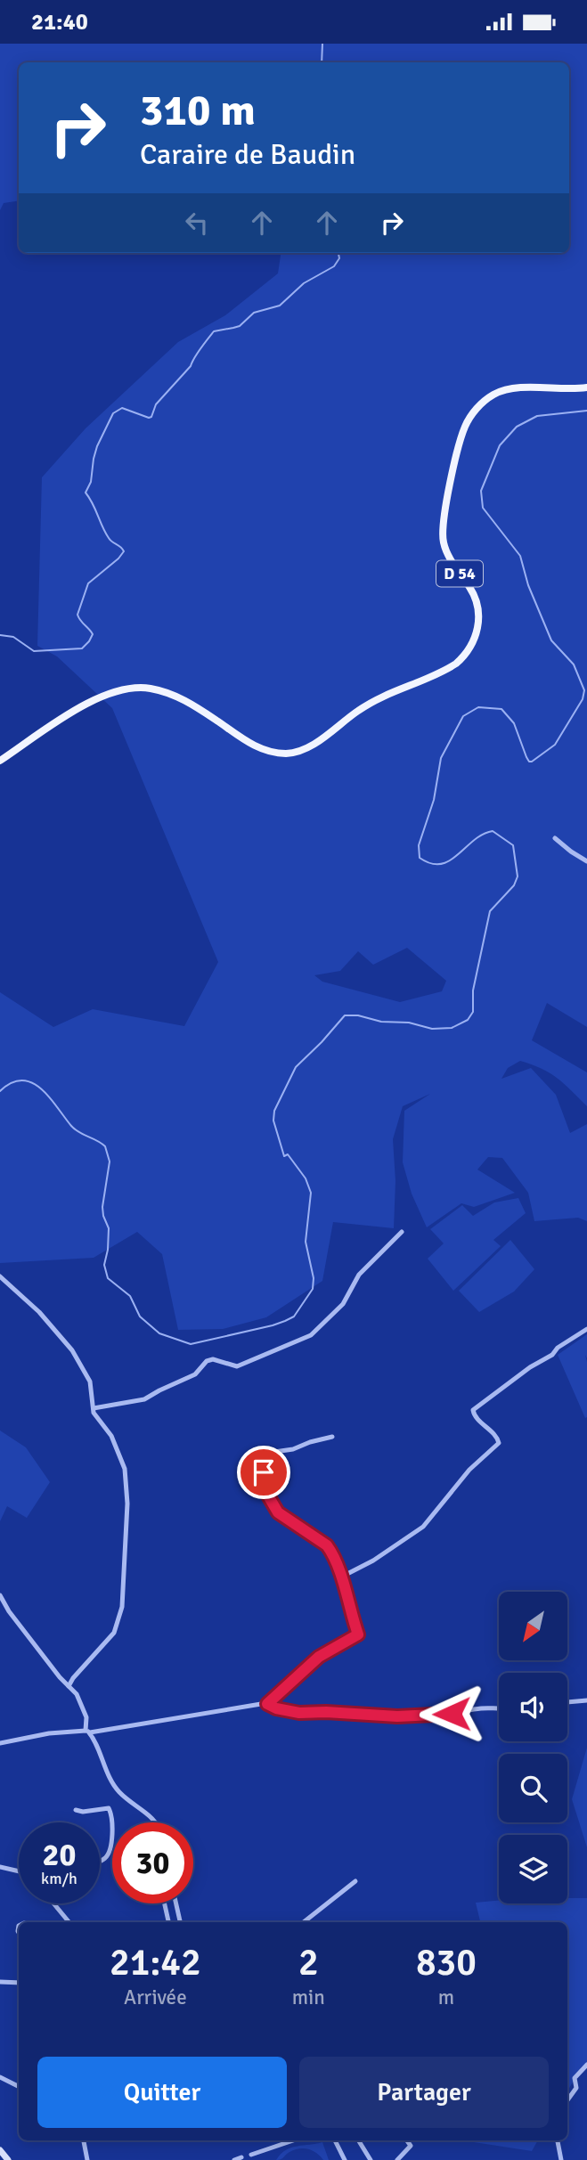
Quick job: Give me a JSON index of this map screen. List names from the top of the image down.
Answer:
{
  "streets": {
    "main road": ["D 54"]
  },
  "north": "bottom left",
  "page": {
    "status": "21:40",
    "turn": ["310 m", "Caraire de Baudin"],
    "speed": "20 km/h",
    "limit": "30",
    "eta": [
      "21:42",
      "Arrivée",
      "2",
      "min",
      "830",
      "m"
    ],
    "buttons": ["Quitter", "Partager"]
  }
}
